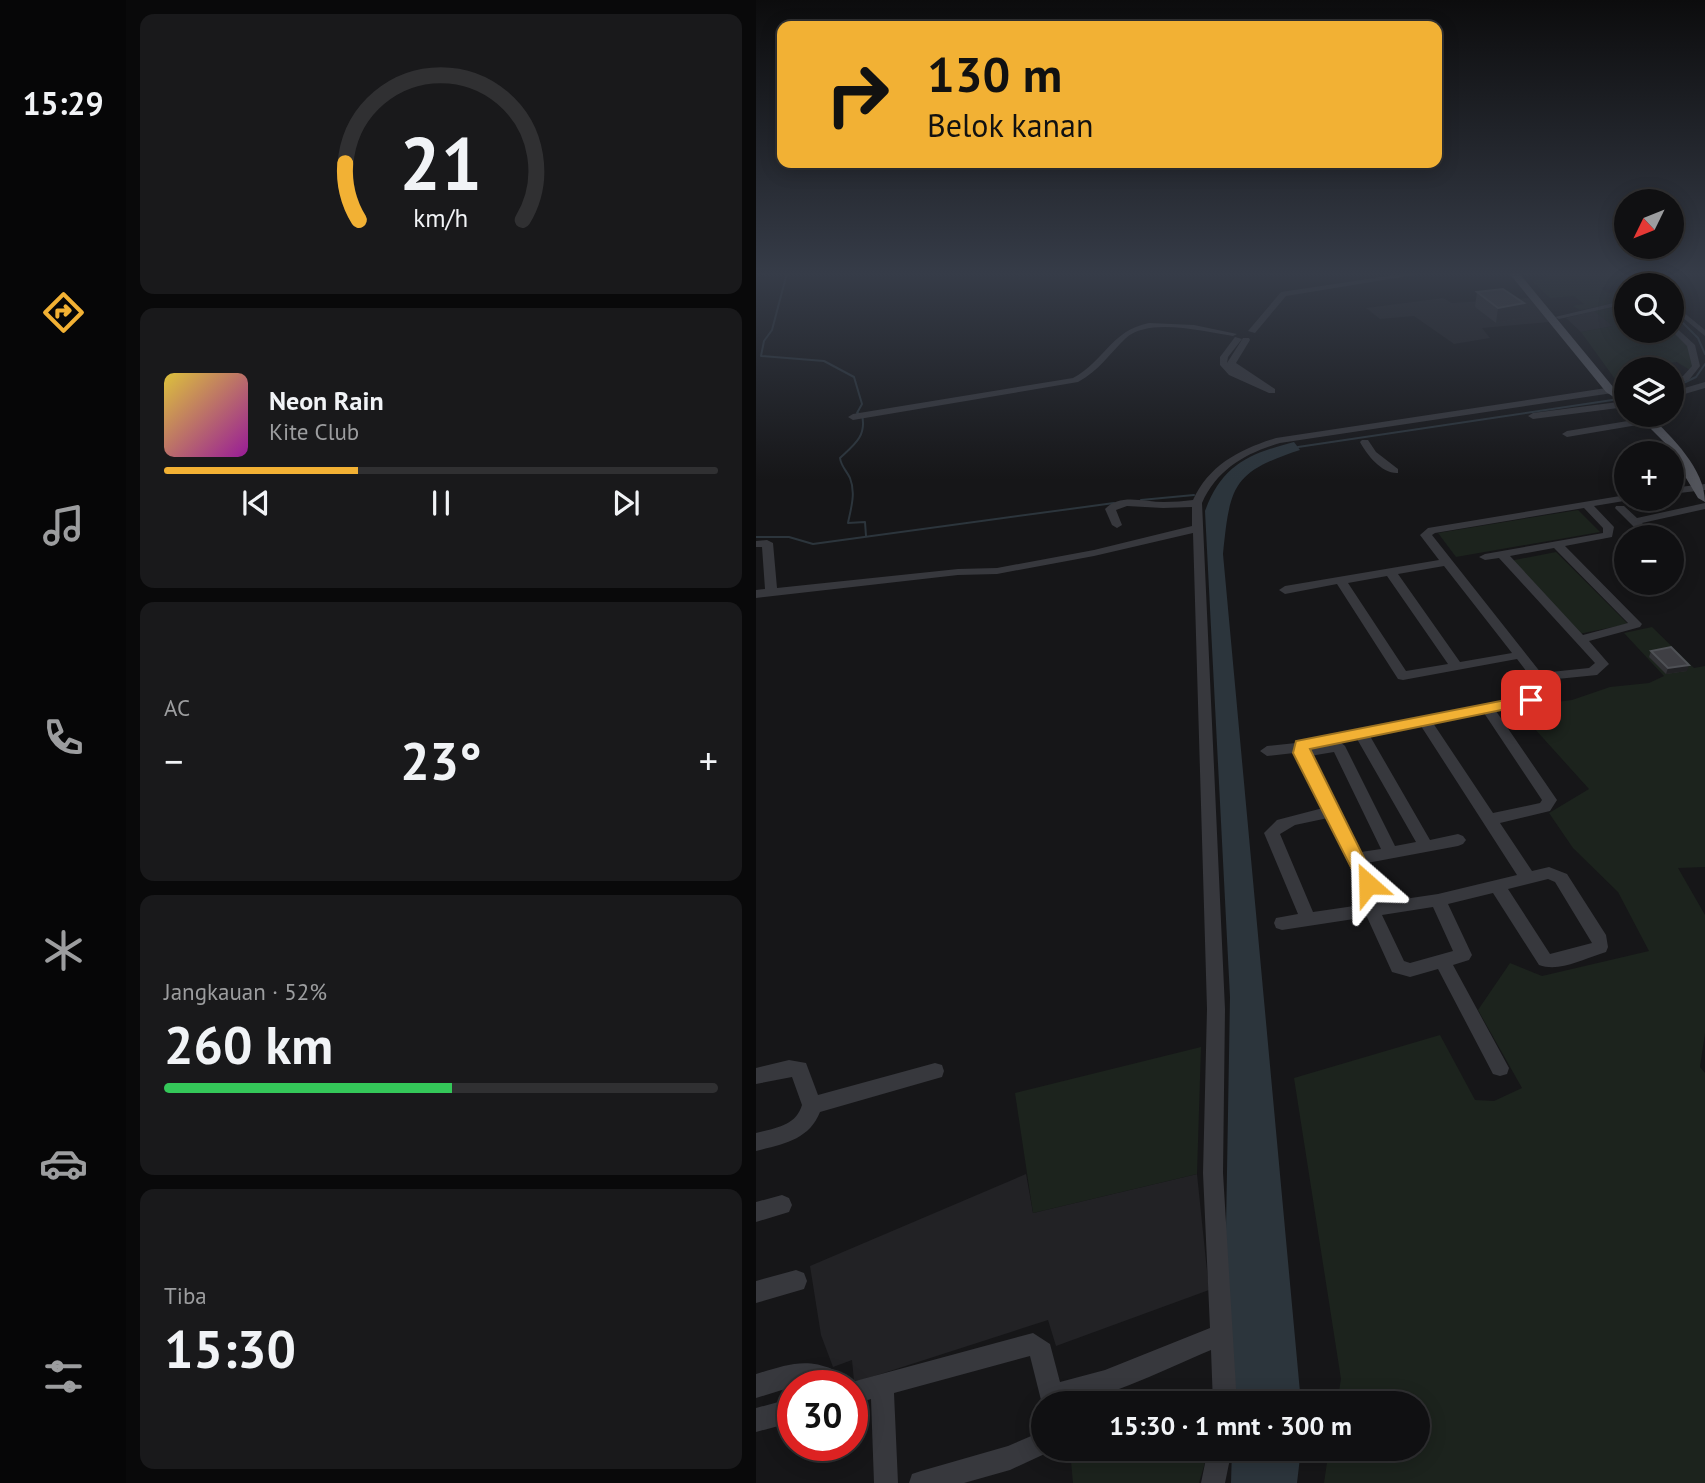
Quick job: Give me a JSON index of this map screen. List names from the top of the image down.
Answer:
{
  "north": "bottom left",
  "page": {
    "tabs": "15:29",
    "turn": ["130 m", "Belok kanan"],
    "map_buttons": ["+", "−"],
    "song": ["Neon Rain", "Kite Club"],
    "tile": [
      "AC",
      ["Jangkauan · 52%", "260 km"],
      ["Tiba", "15:30"]
    ],
    "heat": ["−", "23°", "+"],
    "limit": "30",
    "trip": "15:30 · 1 mnt · 300 m",
    "gauge": ["21", "km/h"]
  }
}
